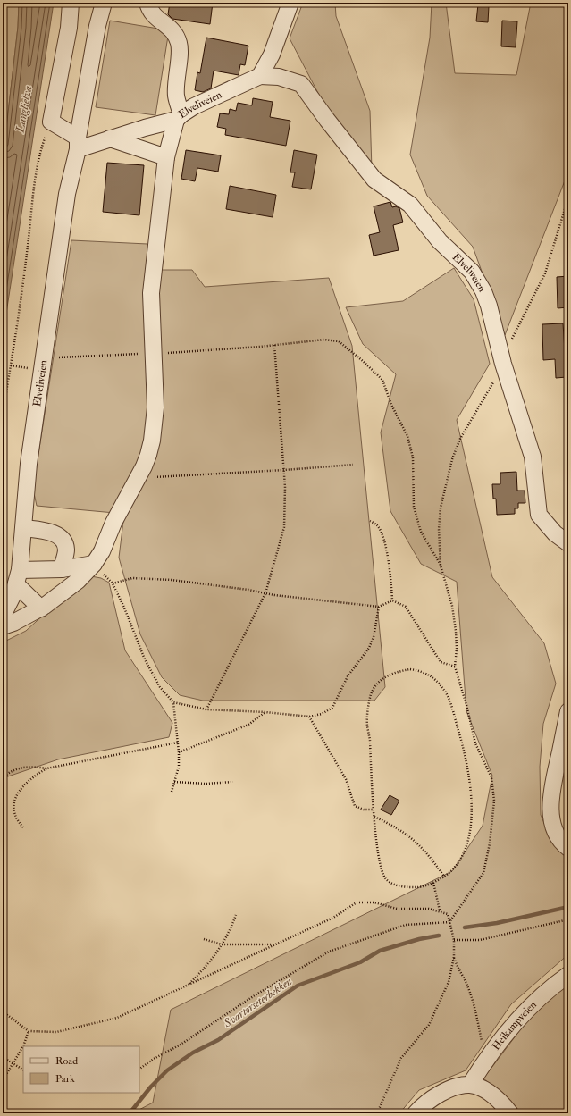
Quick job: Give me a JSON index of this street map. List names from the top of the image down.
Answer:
{
  "streets": {
    "street": ["Elveliveien", "Heikampveien"]
  },
  "water": ["Langlielva", "Svartorseterbekken"],
  "legend": ["Road", "Park"]
}
